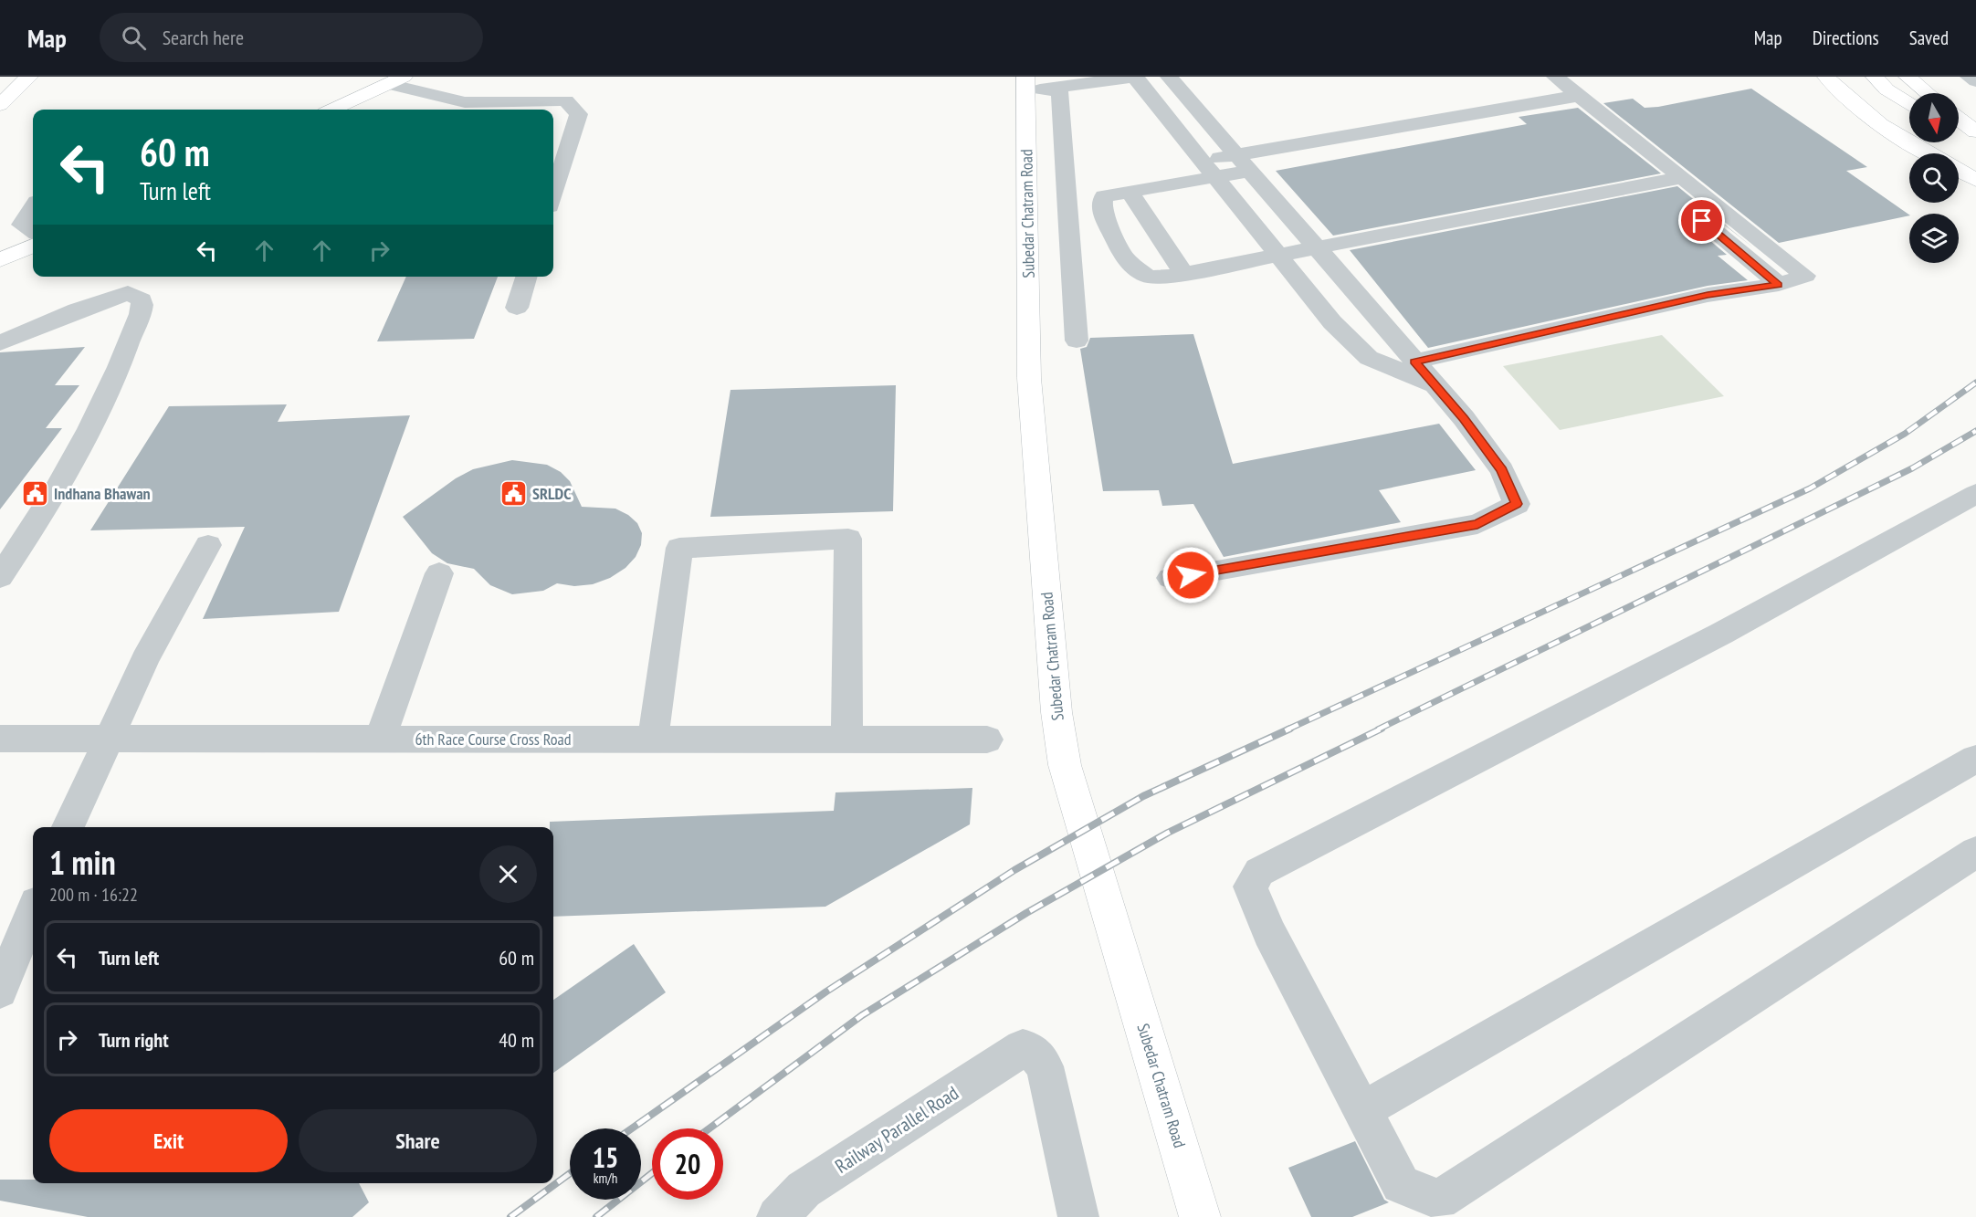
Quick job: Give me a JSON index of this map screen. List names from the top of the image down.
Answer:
{
  "streets": {
    "main road": ["Subedar Chatram Road"],
    "street": ["6th Race Course Cross Road", "Railway Parallel Road"]
  },
  "places": {
    "public building": ["Indhana Bhawan", "SRLDC"]
  },
  "north": "bottom",
  "page": {
    "header": "Map",
    "search": "Search here",
    "nav": ["Map", "Directions", "Saved"],
    "turn": ["60 m", "Turn left"],
    "heading": ["1 min", "200 m · 16:22"],
    "list": [
      {
        "name": "Turn left",
        "value": "60 m"
      },
      {
        "name": "Turn right",
        "value": "40 m"
      }
    ],
    "buttons": ["Exit", "Share"],
    "speed": "15 km/h",
    "limit": "20"
  }
}
